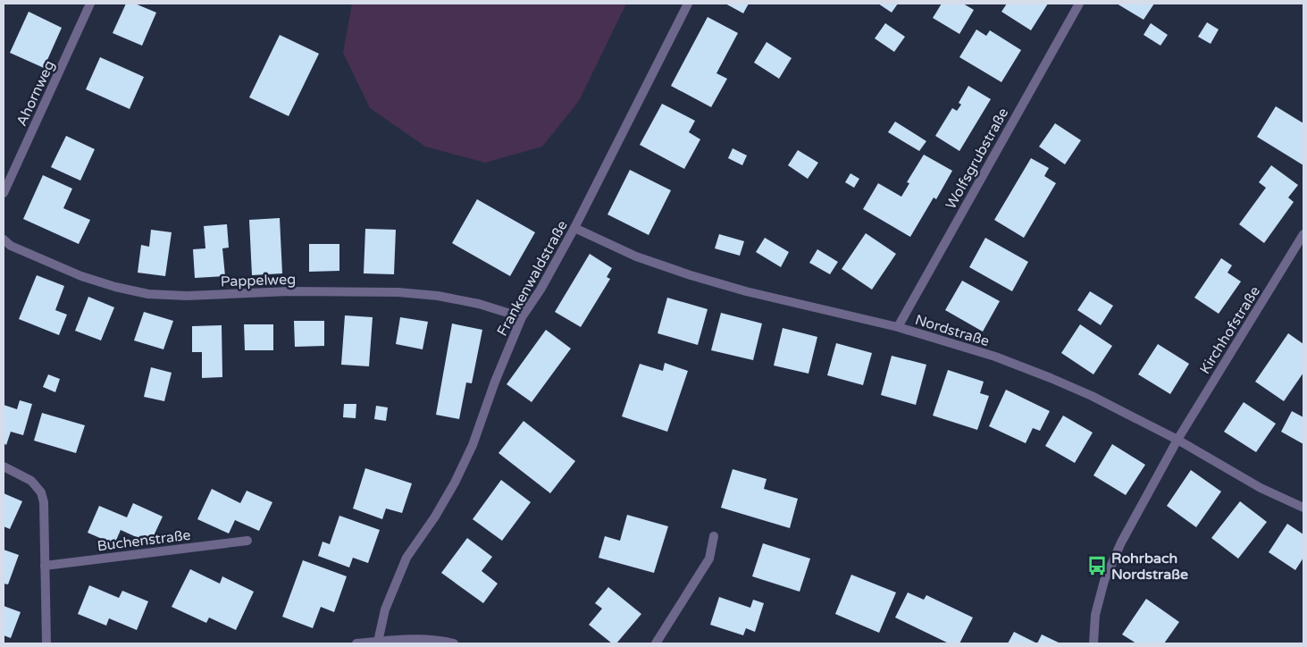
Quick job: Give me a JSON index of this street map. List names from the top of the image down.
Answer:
{
  "streets": {
    "street": [
      "Ahornweg",
      "Wolfsgrubstraße",
      "Frankenwaldstraße",
      "Pappelweg",
      "Nordstraße",
      "Kirchhofstraße",
      "Buchenstraße"
    ]
  },
  "crossings": [
    ["Wolfsgrubstraße", "Nordstraße"],
    ["Frankenwaldstraße", "Pappelweg"],
    ["Frankenwaldstraße", "Nordstraße"],
    ["Nordstraße", "Kirchhofstraße"]
  ],
  "places": {
    "bus stop": ["Rohrbach Nordstraße"]
  }
}
